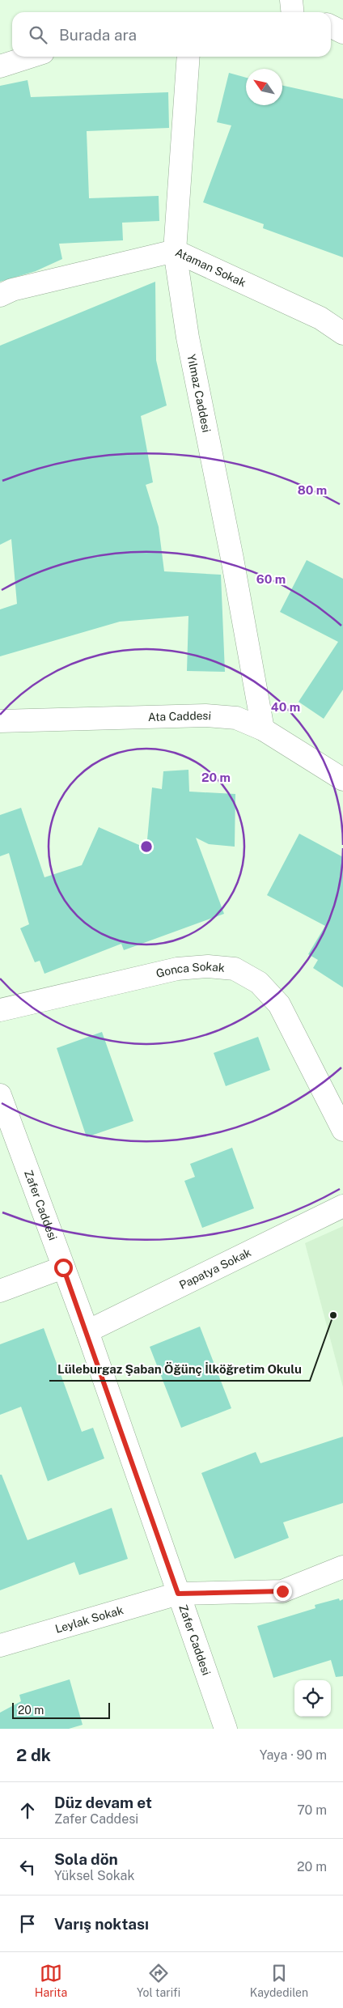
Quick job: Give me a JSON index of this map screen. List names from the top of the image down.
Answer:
{
  "streets": {
    "street": [
      "Ataman Sokak",
      "Yılmaz Caddesi",
      "Ata Caddesi",
      "Gonca Sokak",
      "Zafer Caddesi",
      "Papatya Sokak",
      "Leylak Sokak"
    ]
  },
  "crossings": [
    ["Ataman Sokak", "Yılmaz Caddesi"],
    ["Yılmaz Caddesi", "Ata Caddesi"],
    ["Zafer Caddesi", "Papatya Sokak"],
    ["Zafer Caddesi", "Leylak Sokak"]
  ],
  "places": ["Lüleburgaz Şaban Öğünç İlköğretim Okulu"],
  "scale_bar": "20 m",
  "north": "top left",
  "page": {
    "search": "Burada ara",
    "scale": "20 m",
    "heading": ["2 dk", "Yaya · 90 m"],
    "list": [
      ["Düz devam et", "Zafer Caddesi", "70 m"],
      ["Sola dön", "Yüksel Sokak", "20 m"],
      "Varış noktası"
    ],
    "nav": ["Harita", "Yol tarifi", "Kaydedilen"]
  },
  "rings": [
    "80 m",
    "60 m",
    "40 m",
    "20 m"
  ]
}
